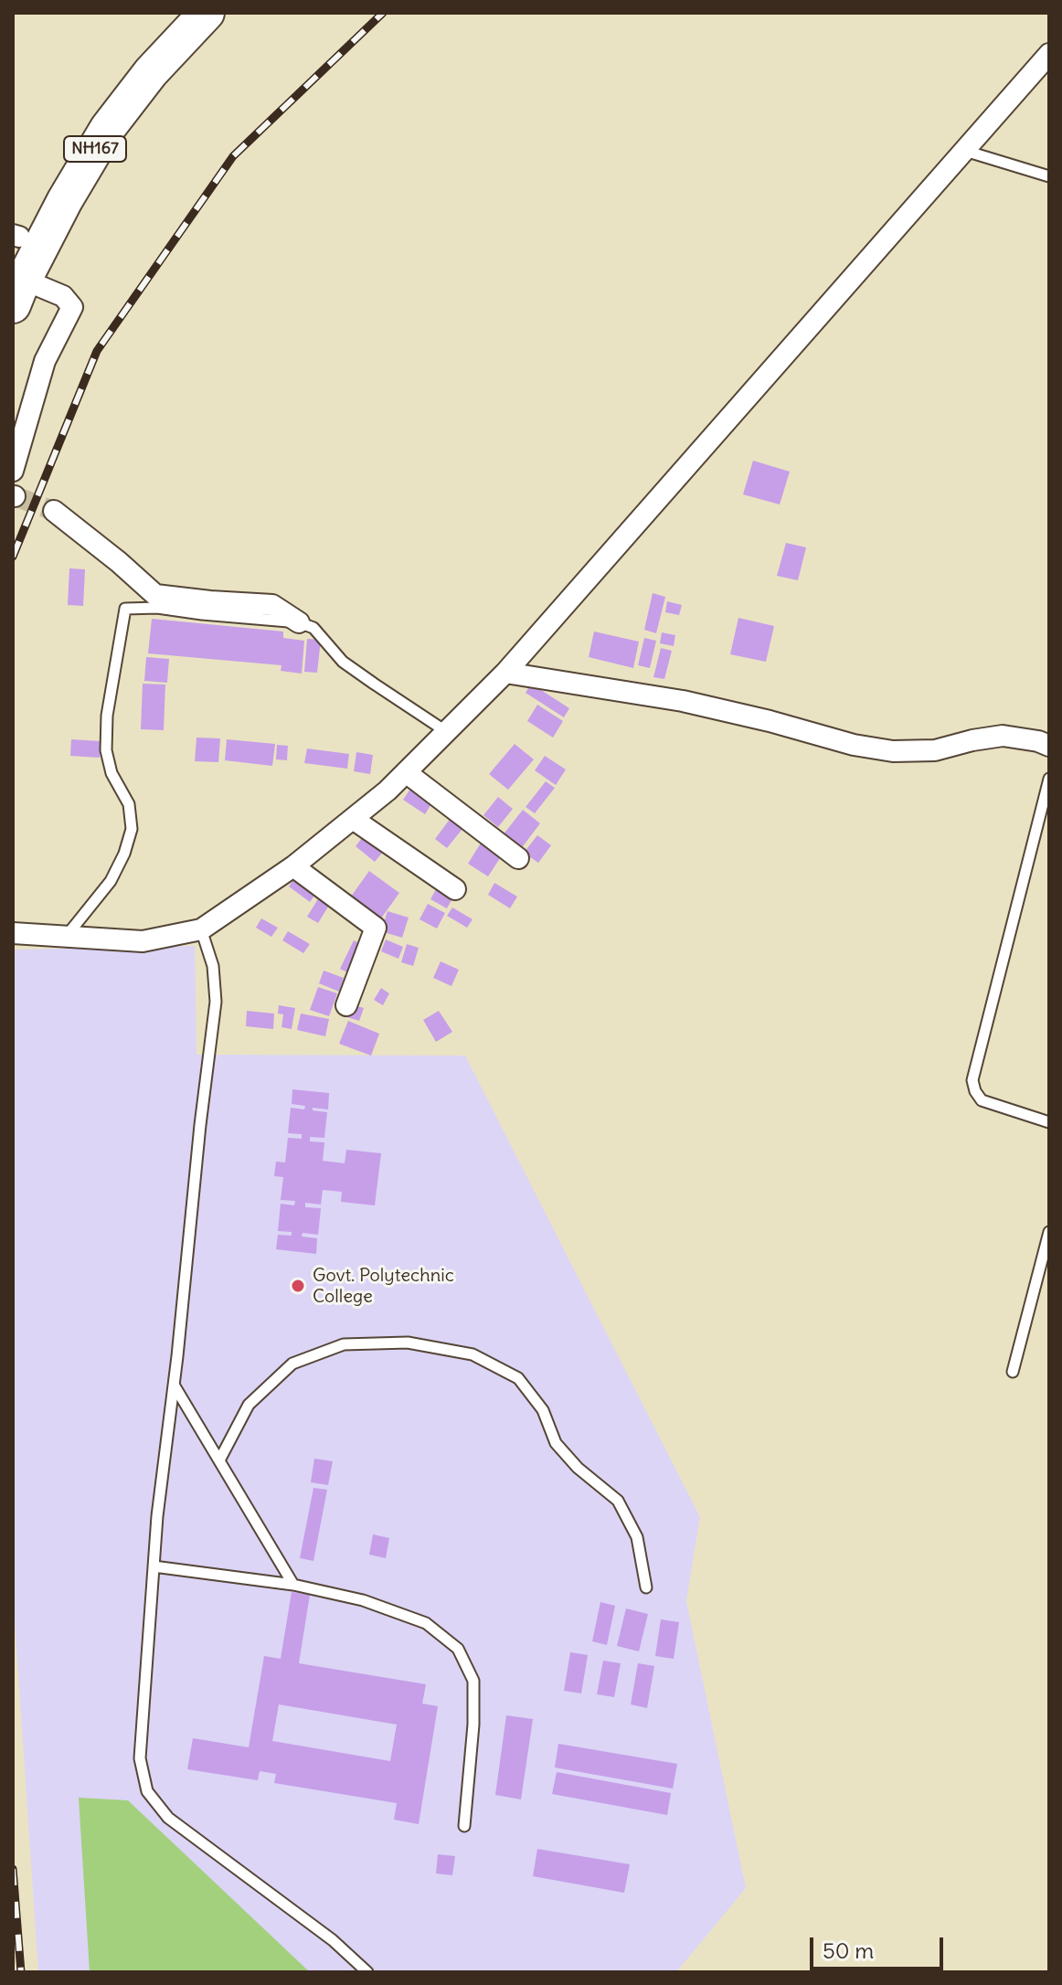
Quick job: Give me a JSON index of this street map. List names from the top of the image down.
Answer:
{
  "streets": {
    "highway": ["NH167"]
  },
  "places": ["Govt. Polytechnic College"],
  "scale_bar": "50 m"
}
